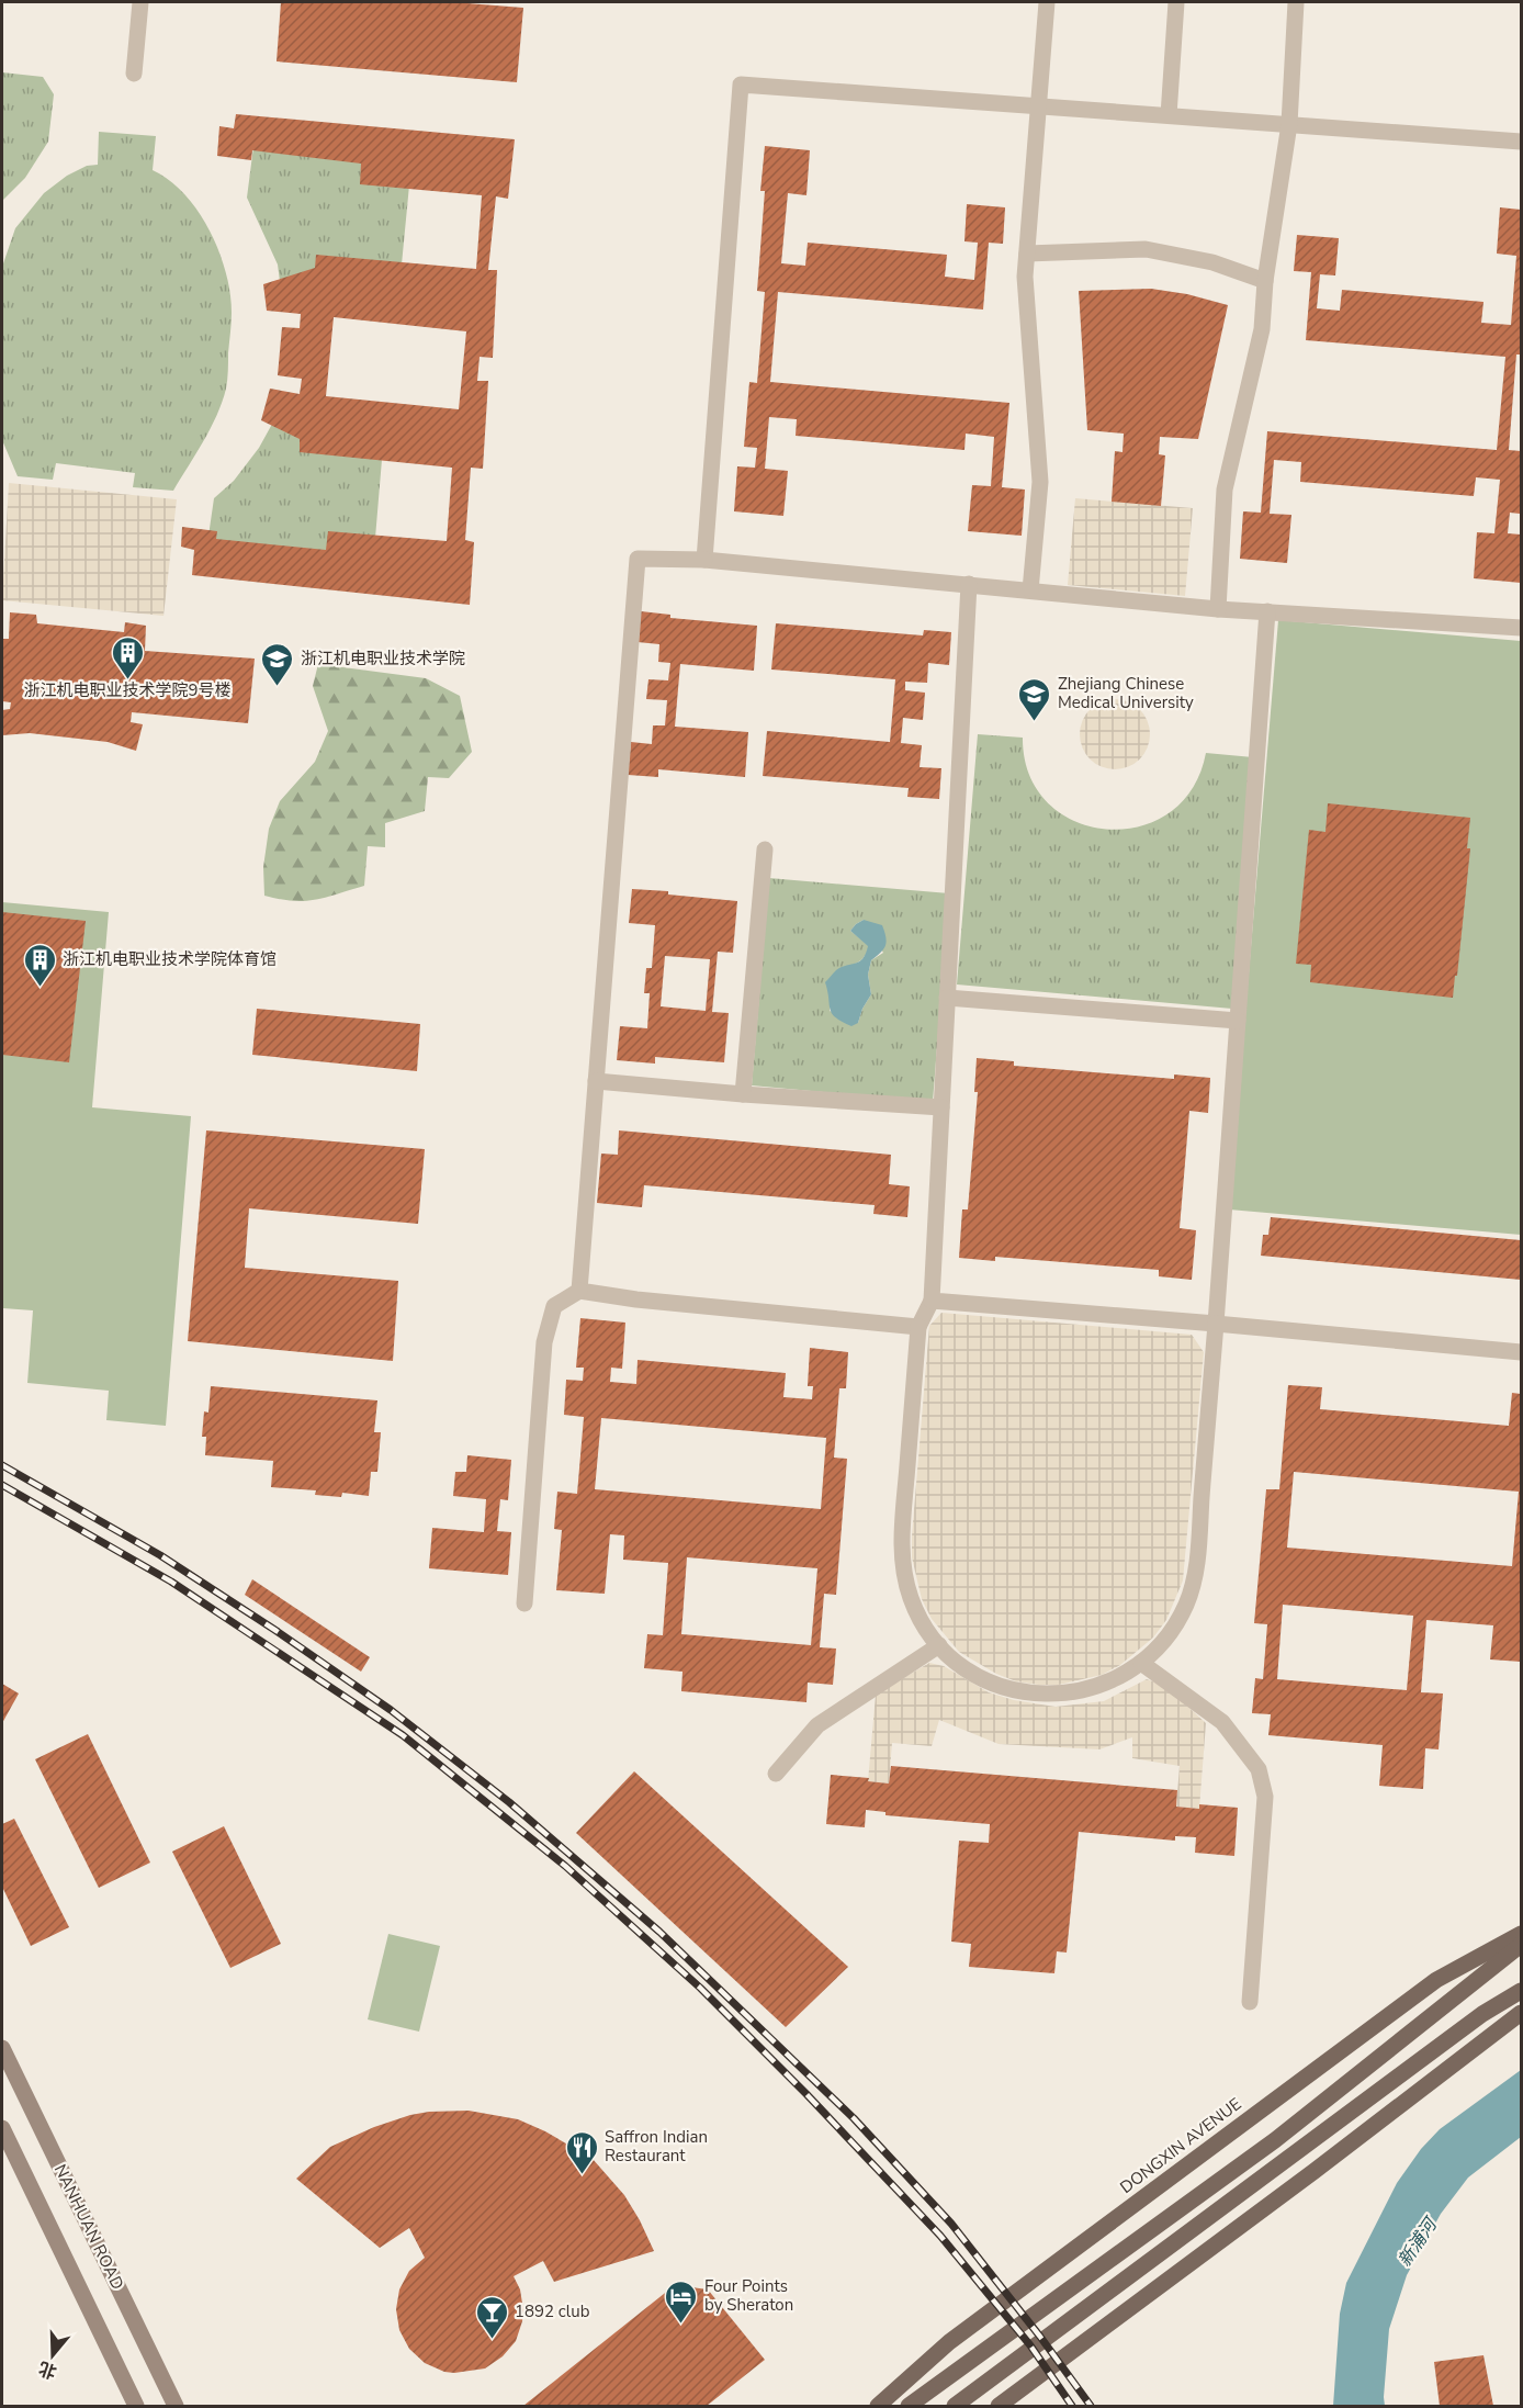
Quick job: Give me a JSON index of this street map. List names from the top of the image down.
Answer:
{
  "streets": {
    "main road": ["DONGXIN AVENUE", "NANHUAN ROAD"]
  },
  "water": ["新浦河"],
  "places": {
    "building": ["浙江机电职业技术学院9号楼", "浙江机电职业技术学院体育馆"],
    "school or university": ["浙江机电职业技术学院", "Zhejiang Chinese Medical University"],
    "restaurant": ["Saffron Indian Restaurant"],
    "hotel": ["Four Points by Sheraton"],
    "bar": ["1892 club"]
  },
  "north": "bottom"
}
